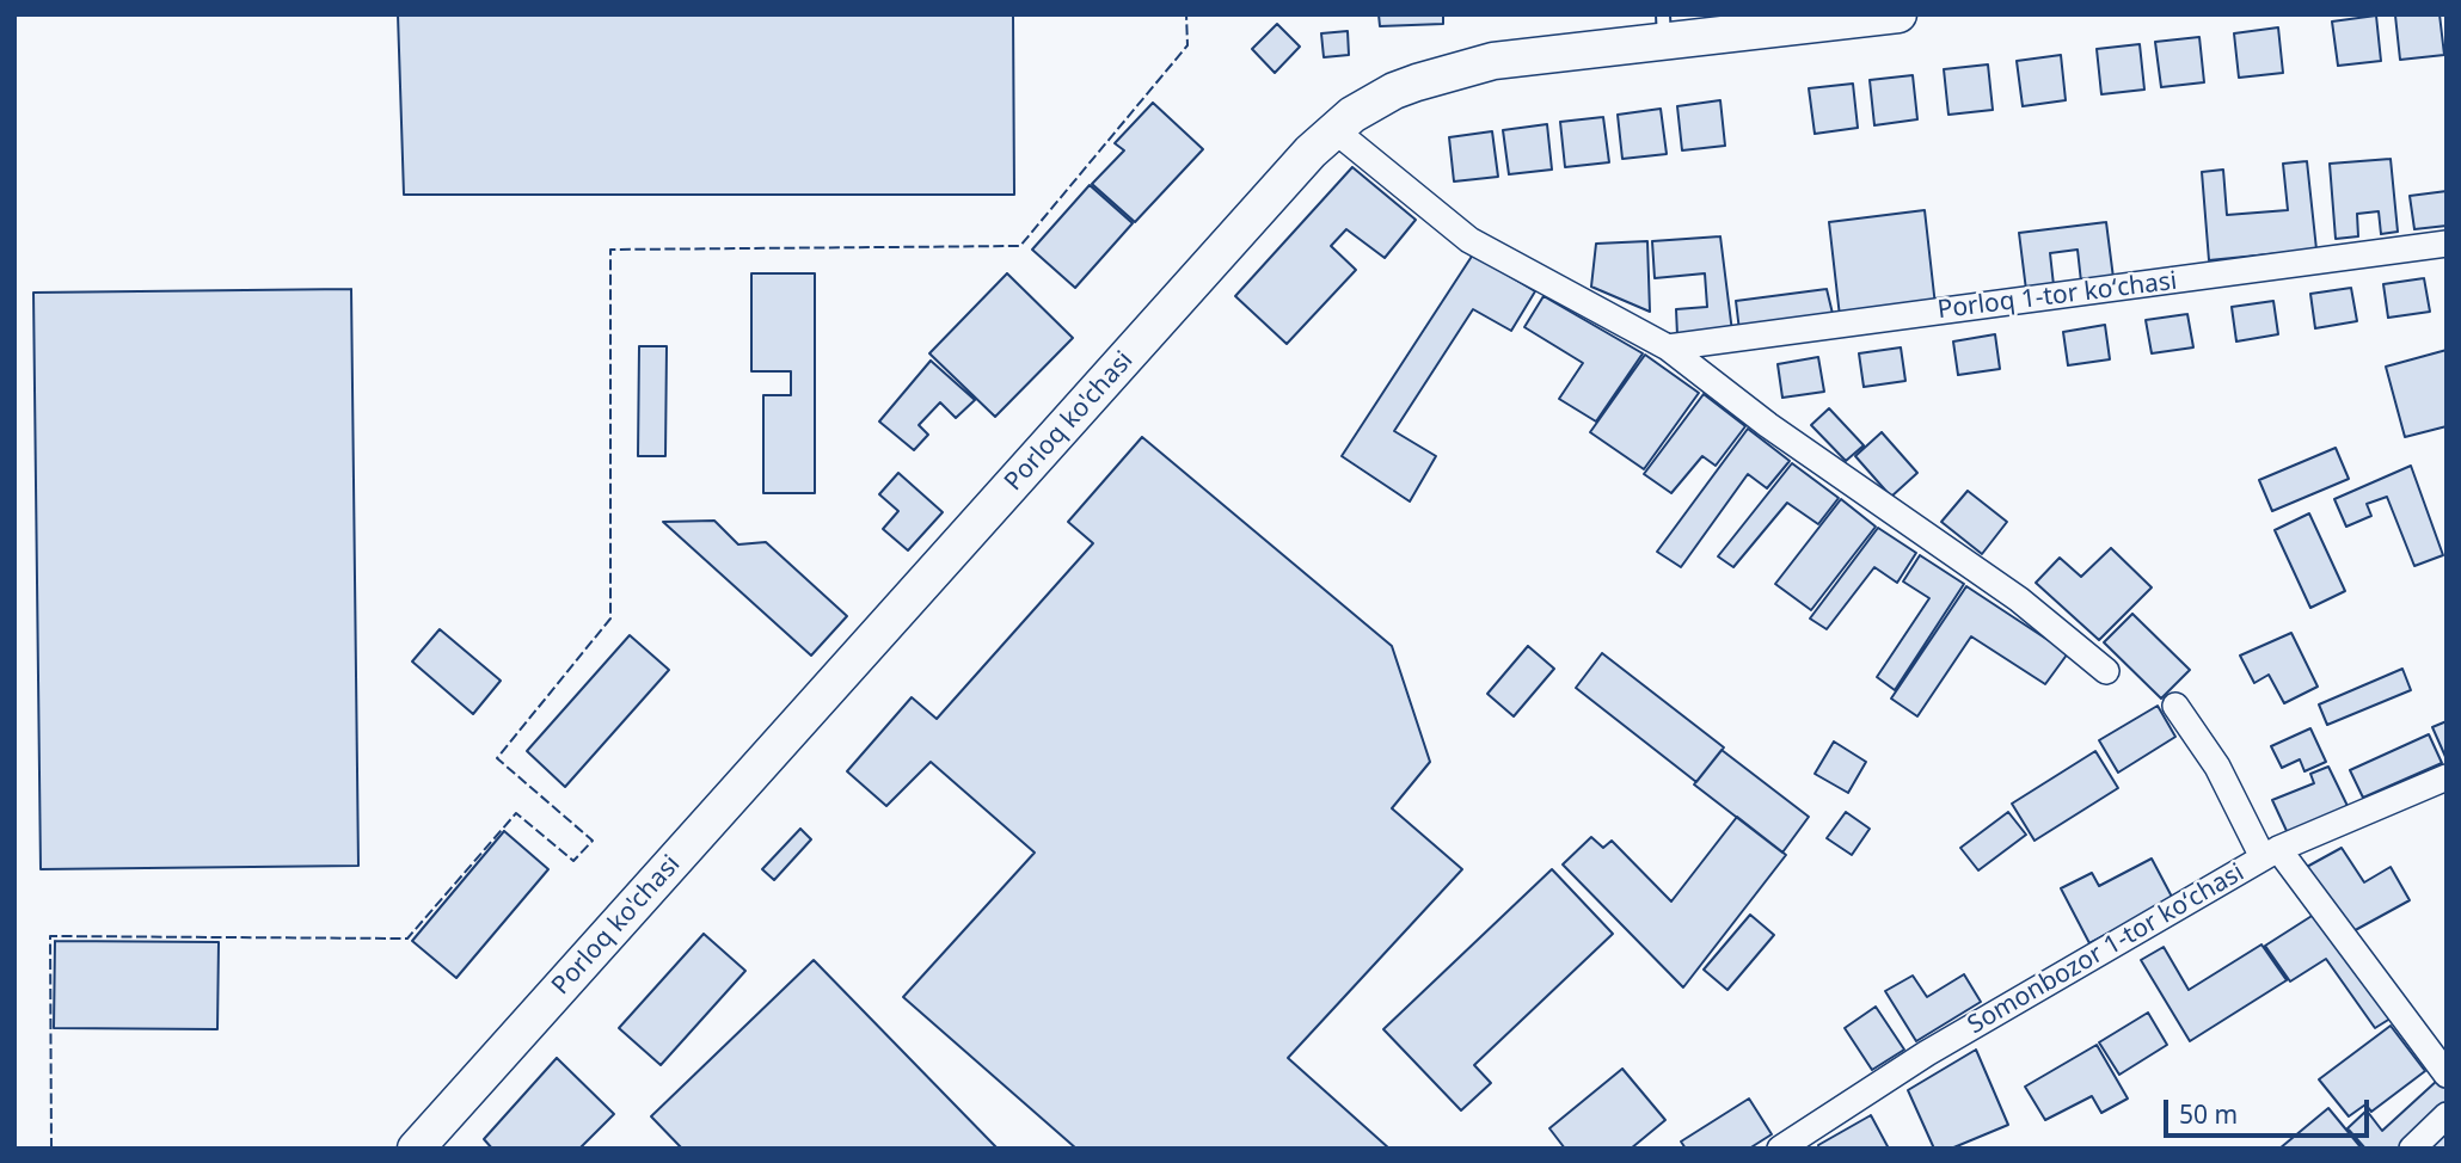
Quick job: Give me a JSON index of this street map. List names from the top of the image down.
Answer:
{
  "streets": {
    "main road": ["Porloq ko'chasi"],
    "street": ["Porloq 1-tor koʻchasi", "Somonbozor 1-tor koʻchasi"]
  },
  "scale_bar": "50 m"
}
